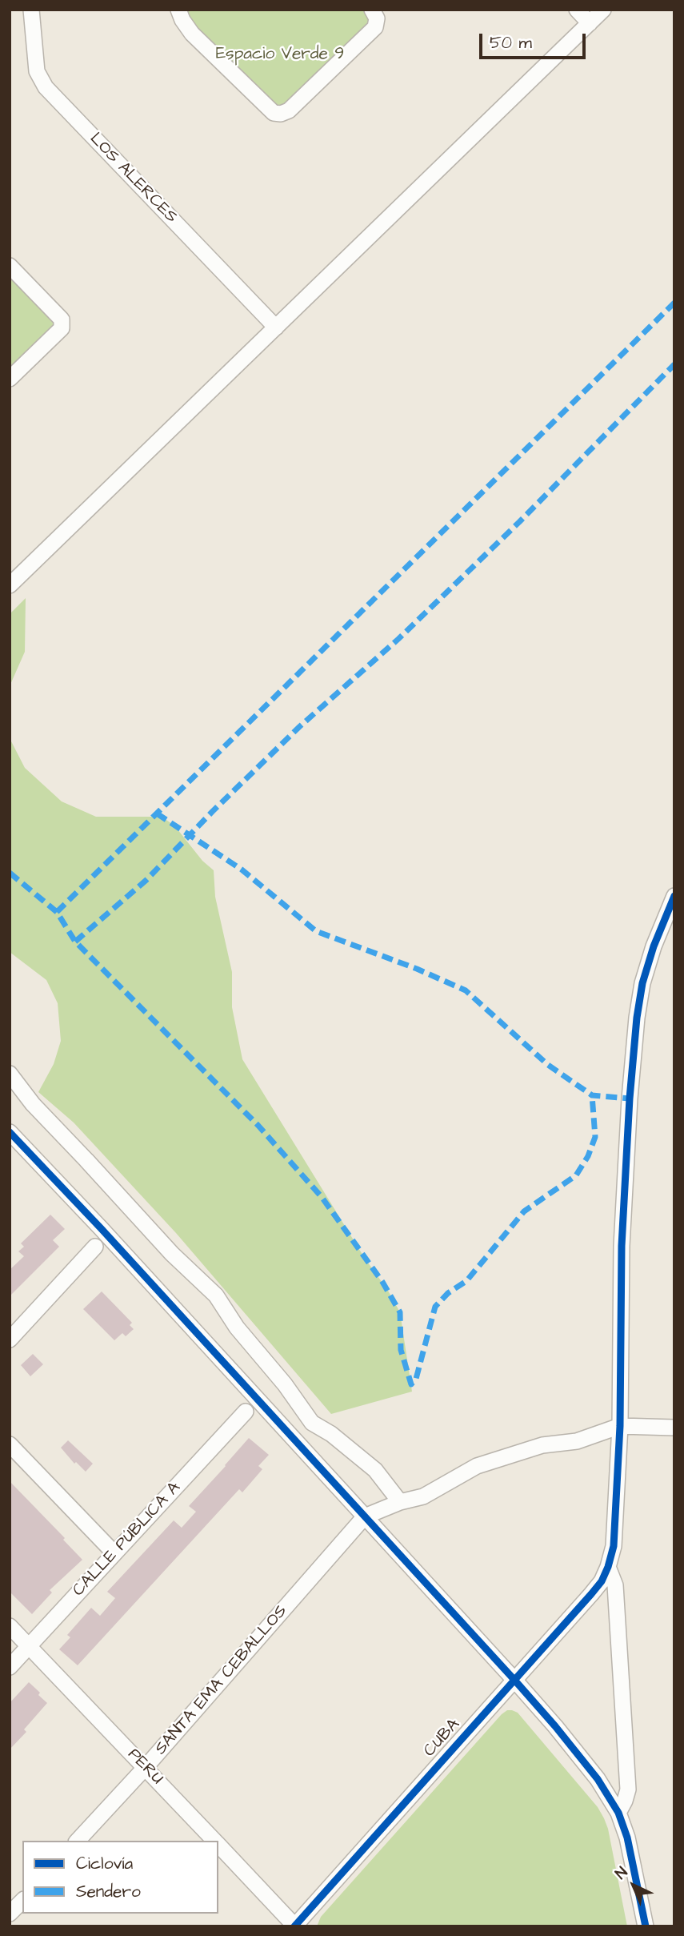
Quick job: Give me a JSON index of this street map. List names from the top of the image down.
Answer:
{
  "streets": {
    "street": [
      "LOS ALERCES",
      "CALLE PÚBLICA A",
      "SANTA EMA CEBALLOS",
      "CUBA",
      "PERU"
    ]
  },
  "crossings": [
    ["CALLE PÚBLICA A", "PERU"],
    ["SANTA EMA CEBALLOS", "PERU"],
    ["CUBA", "PERU"]
  ],
  "parks": ["Espacio Verde 9"],
  "legend": ["Ciclovía", "Sendero"],
  "scale_bar": "50 m",
  "north": "top left"
}
